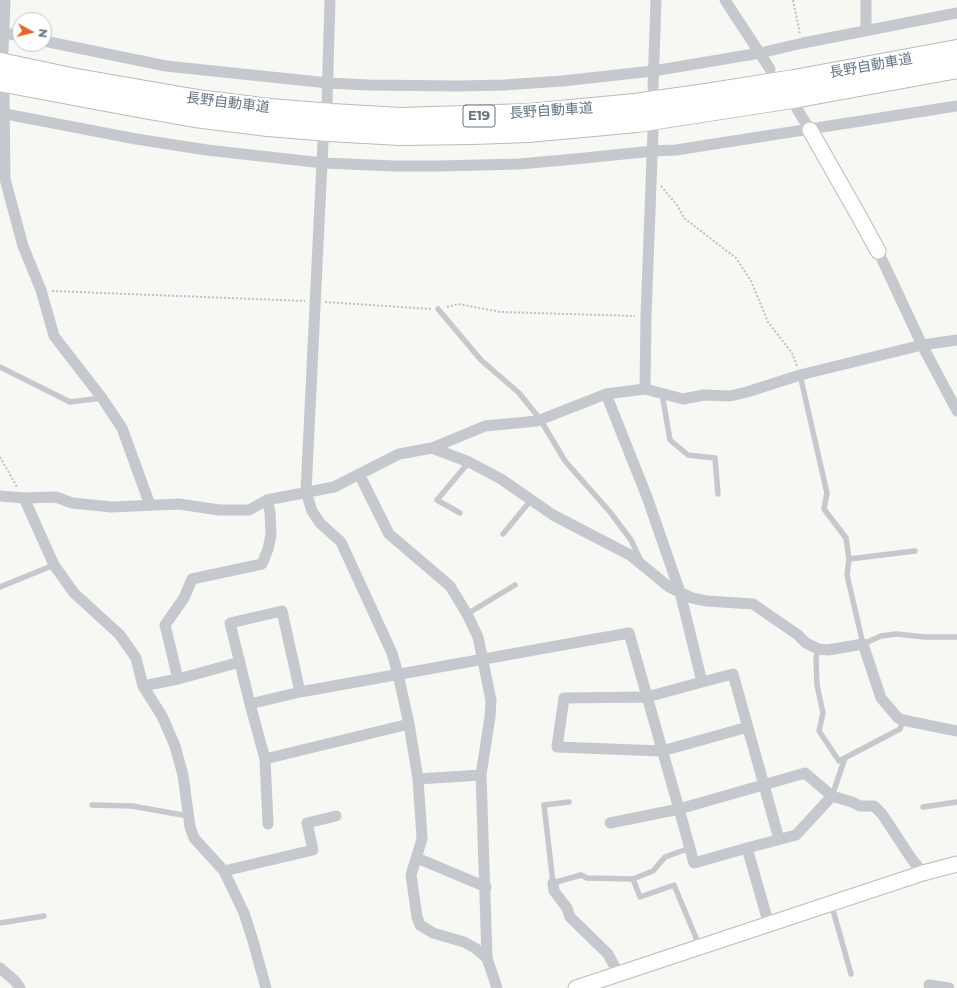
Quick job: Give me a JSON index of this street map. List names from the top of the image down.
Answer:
{
  "streets": {
    "highway": ["長野自動車道", "E19"]
  },
  "north": "right"
}
